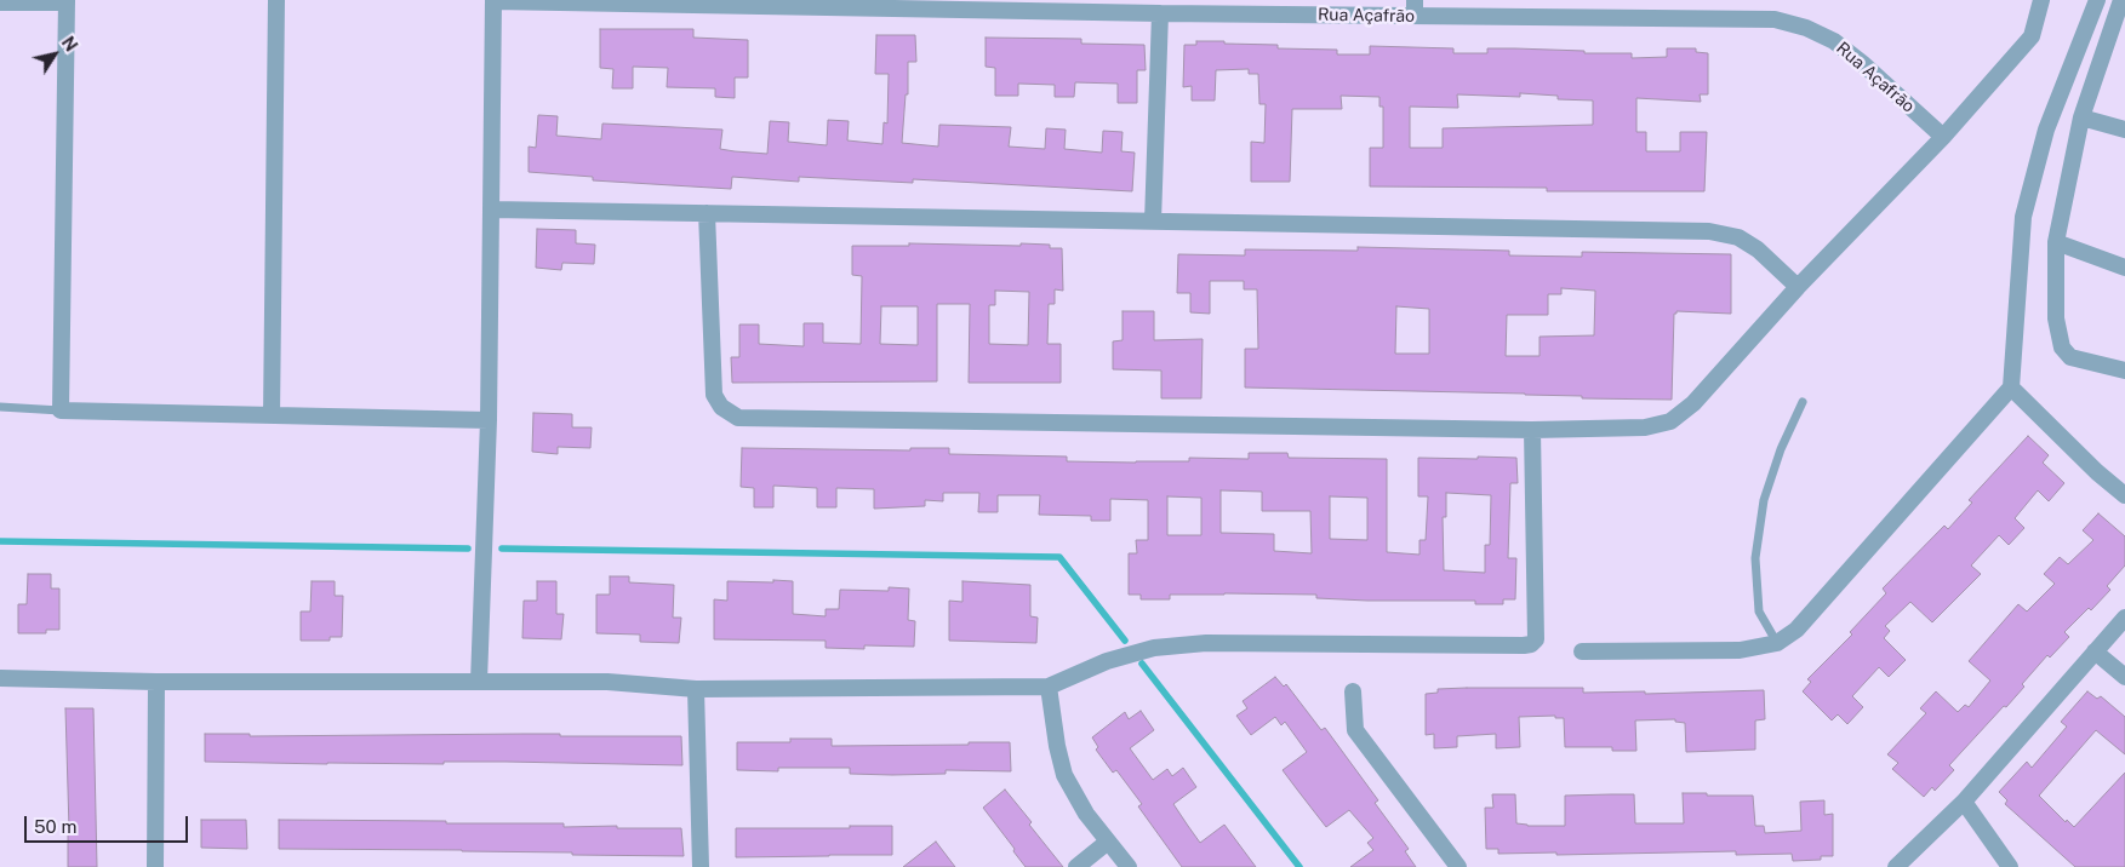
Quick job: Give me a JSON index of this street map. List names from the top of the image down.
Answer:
{
  "streets": {
    "street": ["Rua Açafrão"]
  },
  "scale_bar": "50 m",
  "north": "top right"
}
